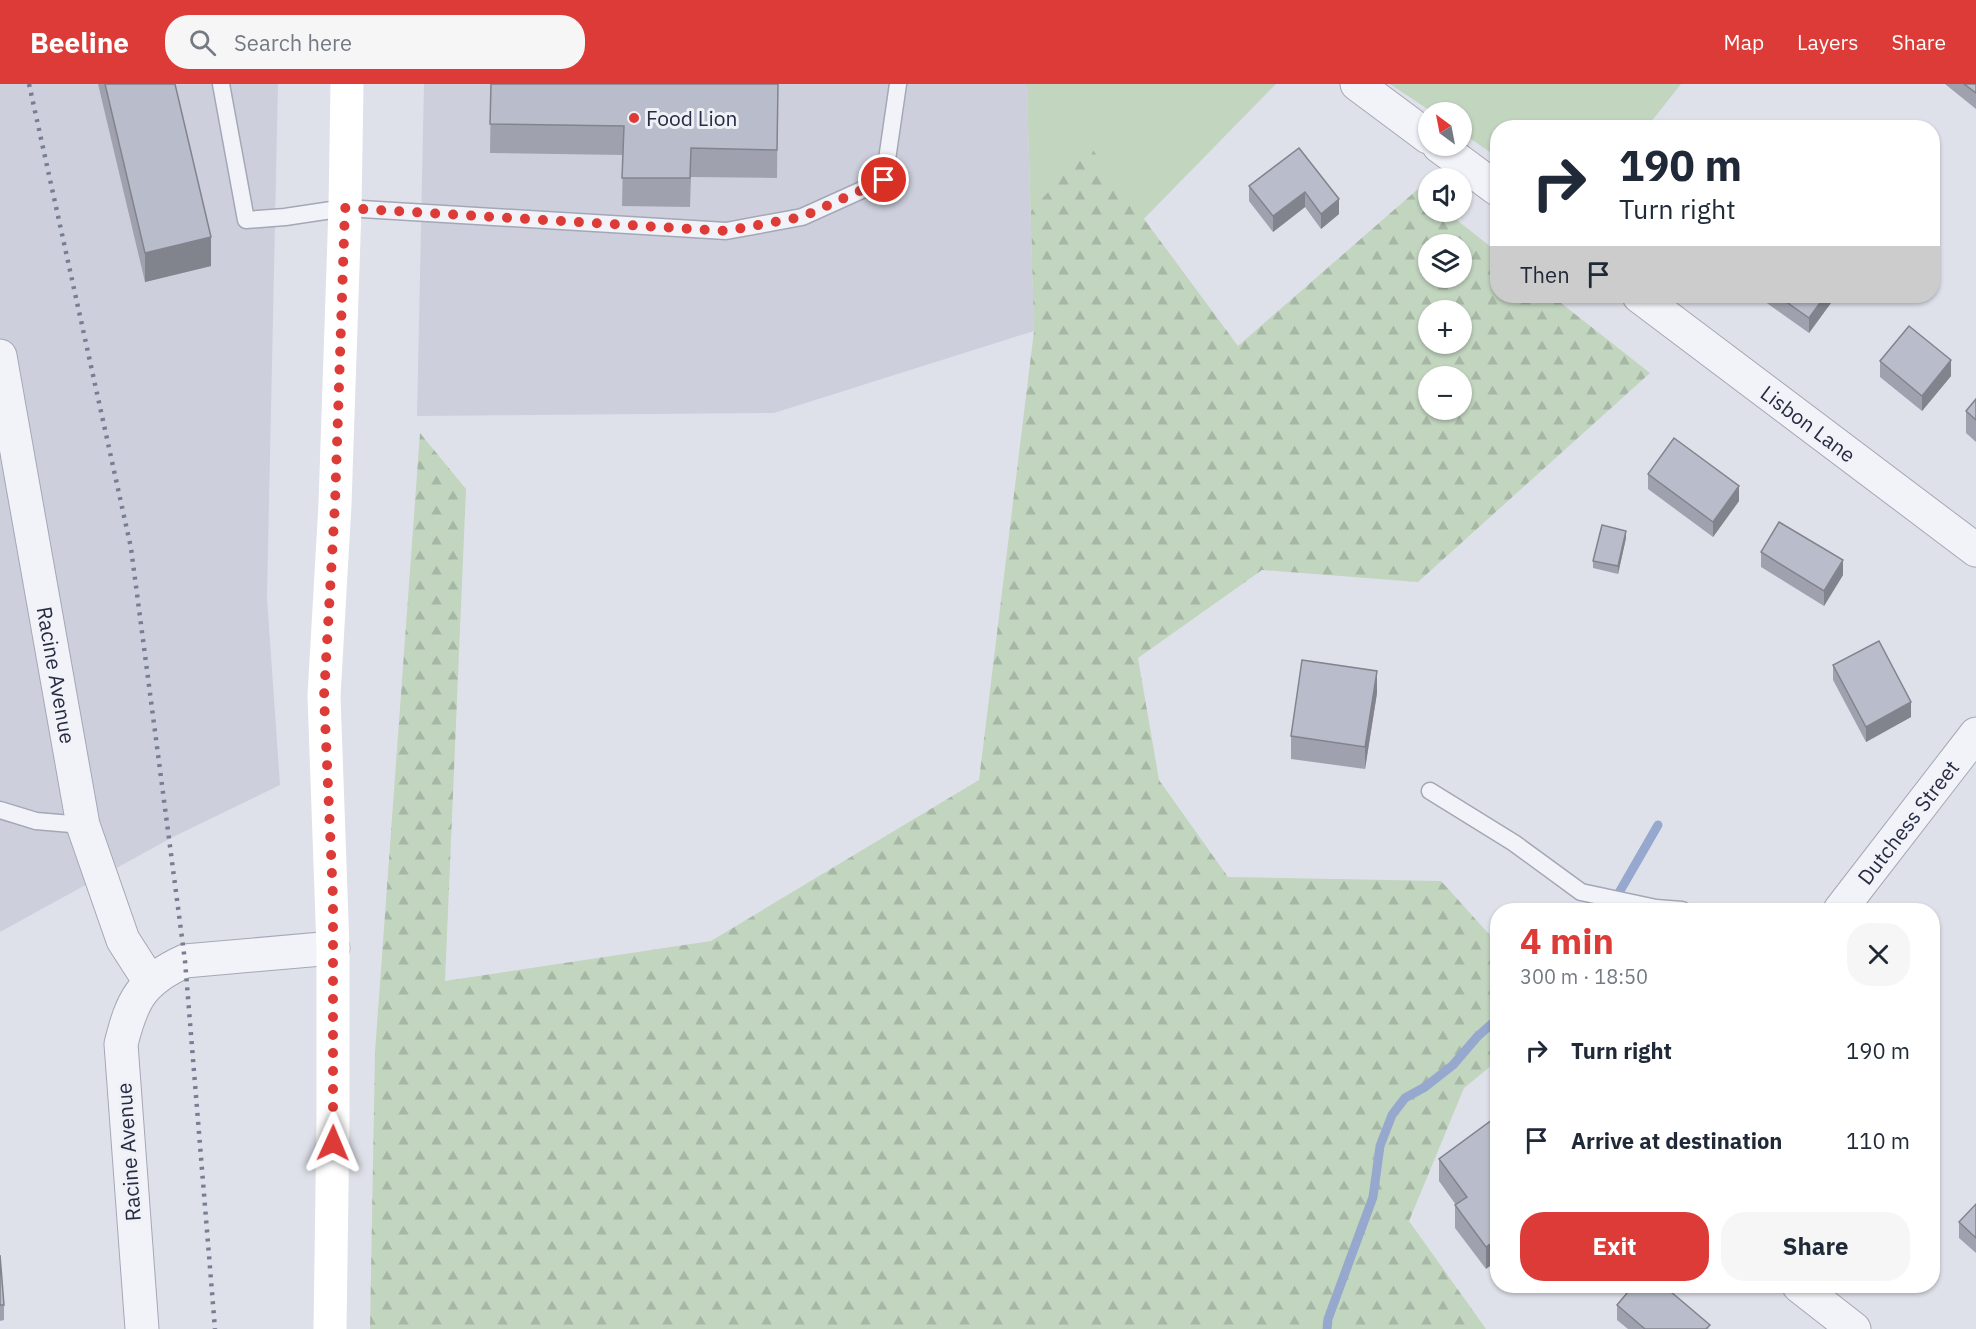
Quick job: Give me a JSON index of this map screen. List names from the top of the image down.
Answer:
{
  "streets": {
    "street": ["Lisbon Lane", "Racine Avenue", "Dutchess Street"]
  },
  "places": ["Food Lion"],
  "north": "top left",
  "page": {
    "header": "Beeline",
    "search": "Search here",
    "nav": ["Map", "Layers", "Share"],
    "map_buttons": ["+", "−"],
    "turn": ["190 m", "Turn right"],
    "then": "Then",
    "heading": ["4 min", "300 m · 18:50"],
    "list": [
      {
        "name": "Turn right",
        "value": "190 m"
      },
      {
        "name": "Arrive at destination",
        "value": "110 m"
      }
    ],
    "buttons": ["Exit", "Share"]
  }
}
